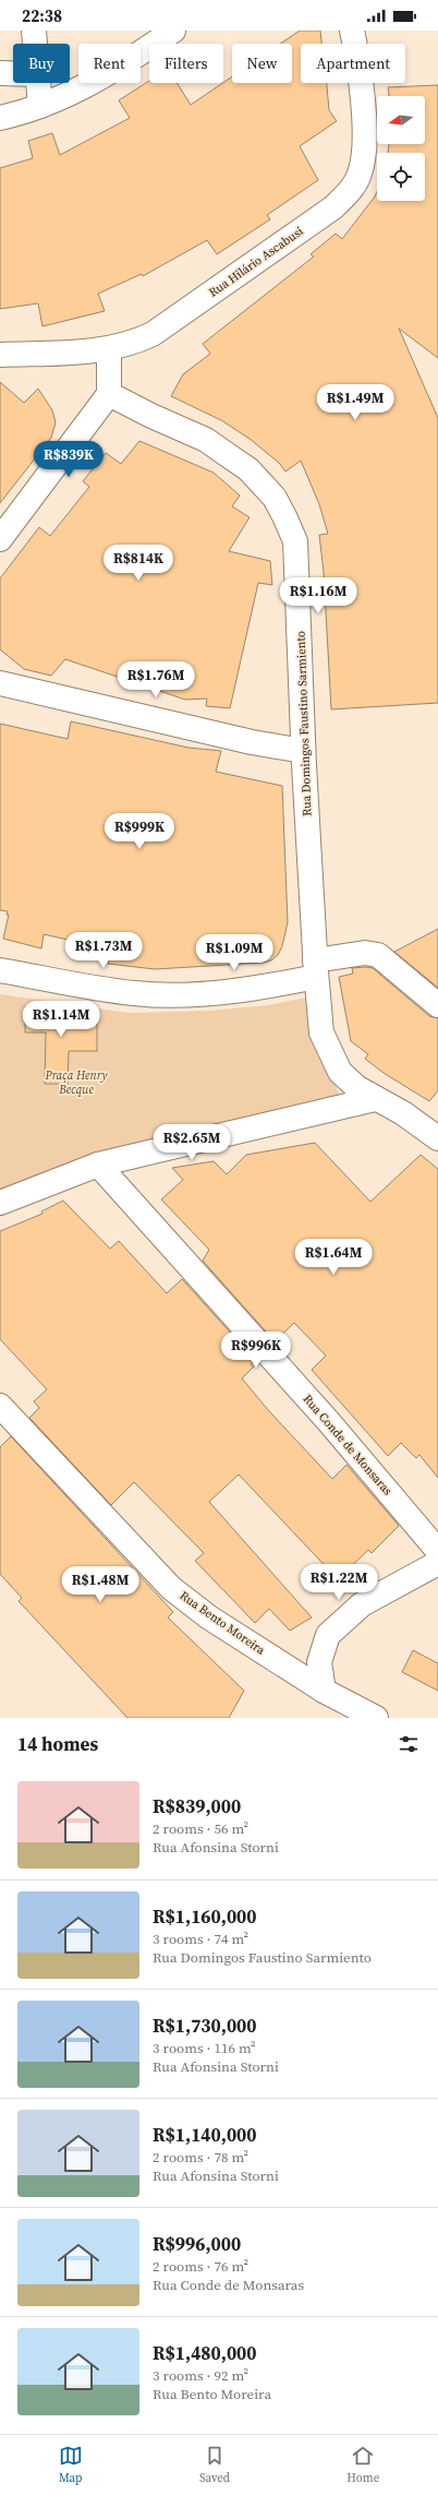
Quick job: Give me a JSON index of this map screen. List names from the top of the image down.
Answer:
{
  "streets": {
    "street": [
      "Rua Hilário Ascabusi",
      "Rua Domingos Faustino Sarmiento",
      "Rua Conde de Monsaras",
      "Rua Bento Moreira"
    ]
  },
  "parks": ["Praça Henry Becque"],
  "north": "left",
  "page": {
    "status": "22:38",
    "chip": [
      "Buy",
      "Rent",
      "Filters",
      "New",
      "Apartment"
    ],
    "price": [
      "R$1.49M",
      "R$839K",
      "R$814K",
      "R$1.16M",
      "R$1.76M",
      "R$999K",
      "R$1.73M",
      "R$1.09M",
      "R$1.14M",
      "R$2.65M",
      "R$1.64M",
      "R$996K",
      "R$1.22M",
      "R$1.48M"
    ],
    "heading": "14 homes",
    "list": [
      {
        "name": "R$839,000",
        "note": "2 rooms · 56 m² · Rua Afonsina Storni"
      },
      {
        "name": "R$1,160,000",
        "note": "3 rooms · 74 m² · Rua Domingos Faustino Sarmiento"
      },
      {
        "name": "R$1,730,000",
        "note": "3 rooms · 116 m² · Rua Afonsina Storni"
      },
      {
        "name": "R$1,140,000",
        "note": "2 rooms · 78 m² · Rua Afonsina Storni"
      },
      {
        "name": "R$996,000",
        "note": "2 rooms · 76 m² · Rua Conde de Monsaras"
      },
      {
        "name": "R$1,480,000",
        "note": "3 rooms · 92 m² · Rua Bento Moreira"
      }
    ],
    "tabs": ["Map", "Saved", "Home"]
  }
}
